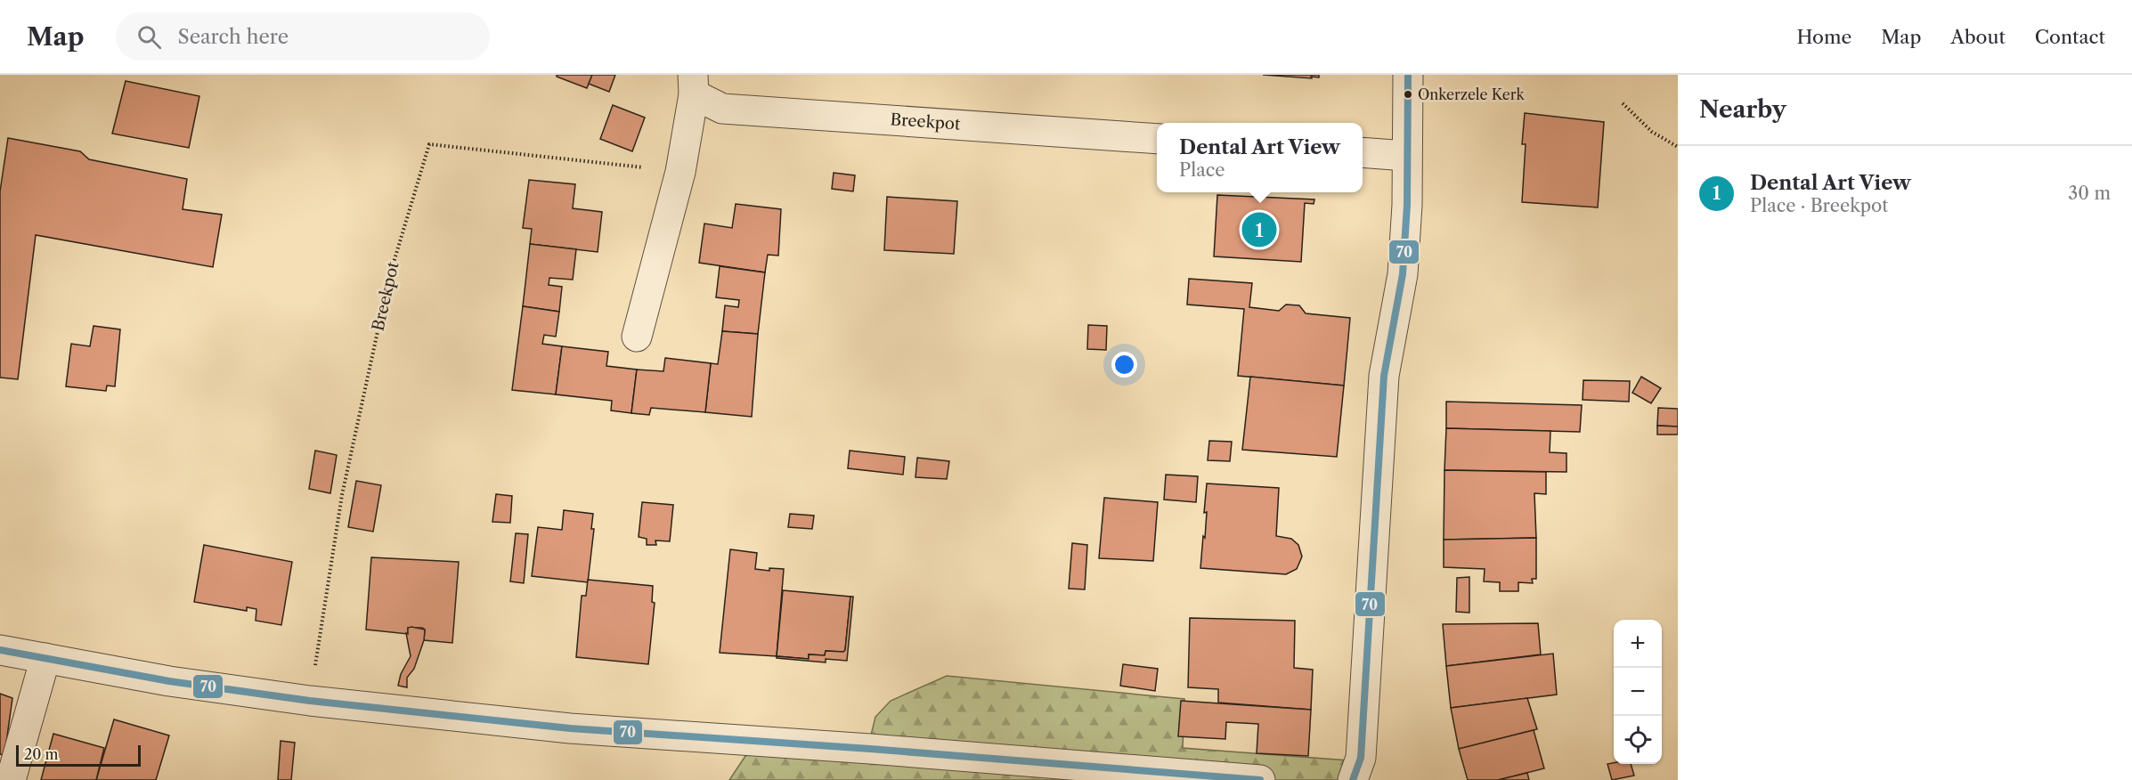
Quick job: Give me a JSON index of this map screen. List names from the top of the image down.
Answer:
{
  "streets": {
    "street": ["Breekpot"]
  },
  "places": ["Onkerzele Kerk"],
  "lines": ["transit line 70"],
  "scale_bar": "20 m",
  "page": {
    "header": "Map",
    "search": "Search here",
    "nav": [
      "Home",
      "Map",
      "About",
      "Contact"
    ],
    "heading": "Nearby",
    "popup": ["Dental Art View", "Place"],
    "list": [
      {
        "mark": "1",
        "name": "Dental Art View",
        "note": "Place · Breekpot",
        "value": "30 m"
      }
    ],
    "pins": "1",
    "map_buttons": ["+", "−"],
    "scale": "20 m"
  }
}
